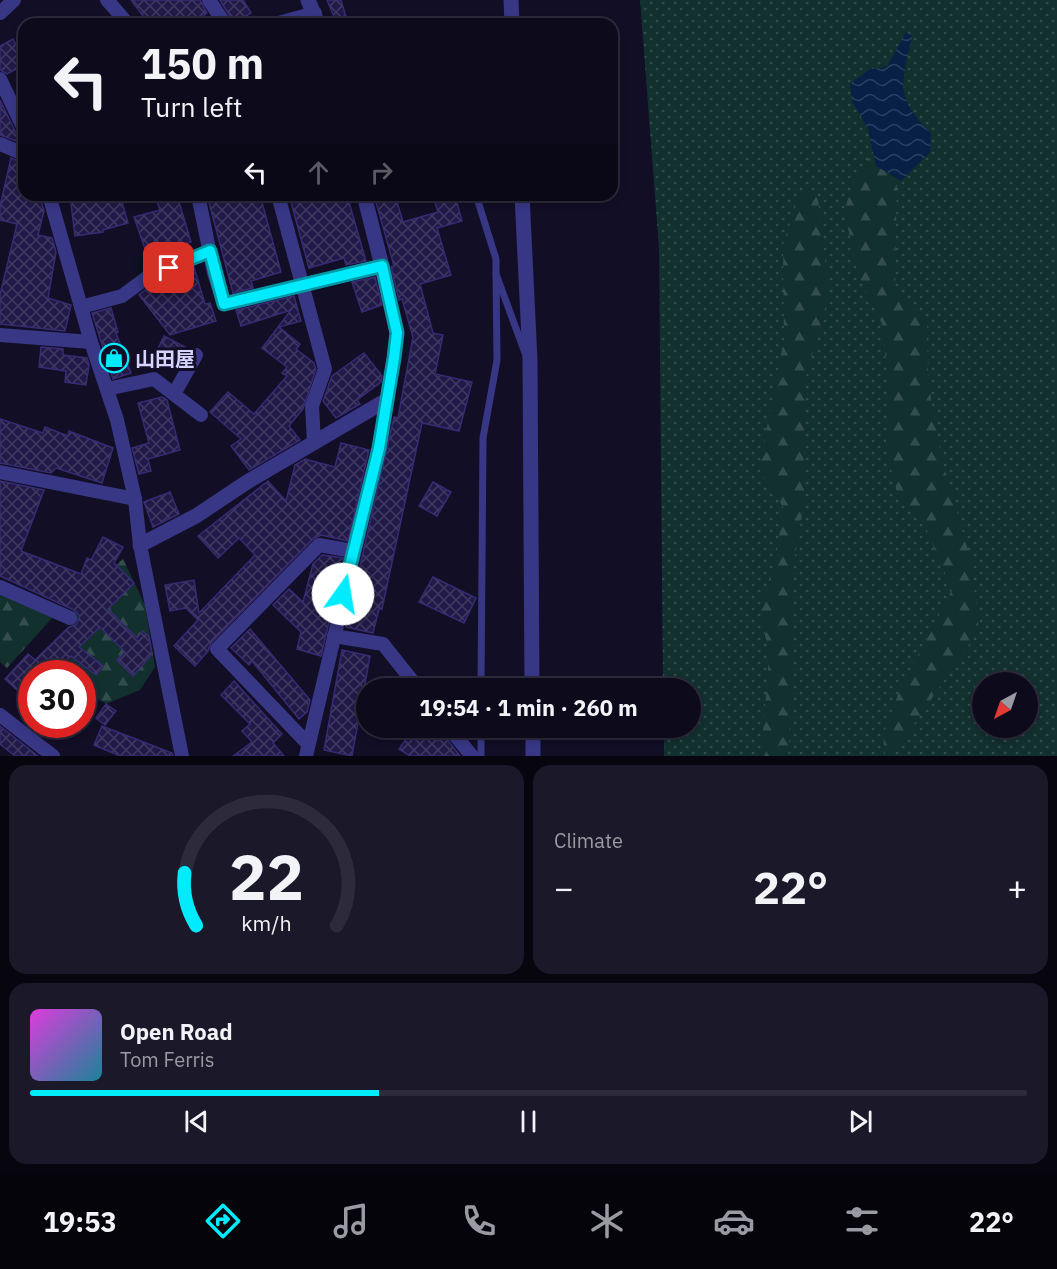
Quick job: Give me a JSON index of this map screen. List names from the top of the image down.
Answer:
{
  "places": {
    "shop": ["山田屋"]
  },
  "north": "bottom left",
  "page": {
    "turn": ["150 m", "Turn left"],
    "limit": "30",
    "trip": "19:54 · 1 min · 260 m",
    "tile": "Climate",
    "heat": ["−", "22°", "+"],
    "song": ["Open Road", "Tom Ferris"],
    "tabs": ["19:53", "22°"],
    "gauge": ["22", "km/h"]
  }
}
